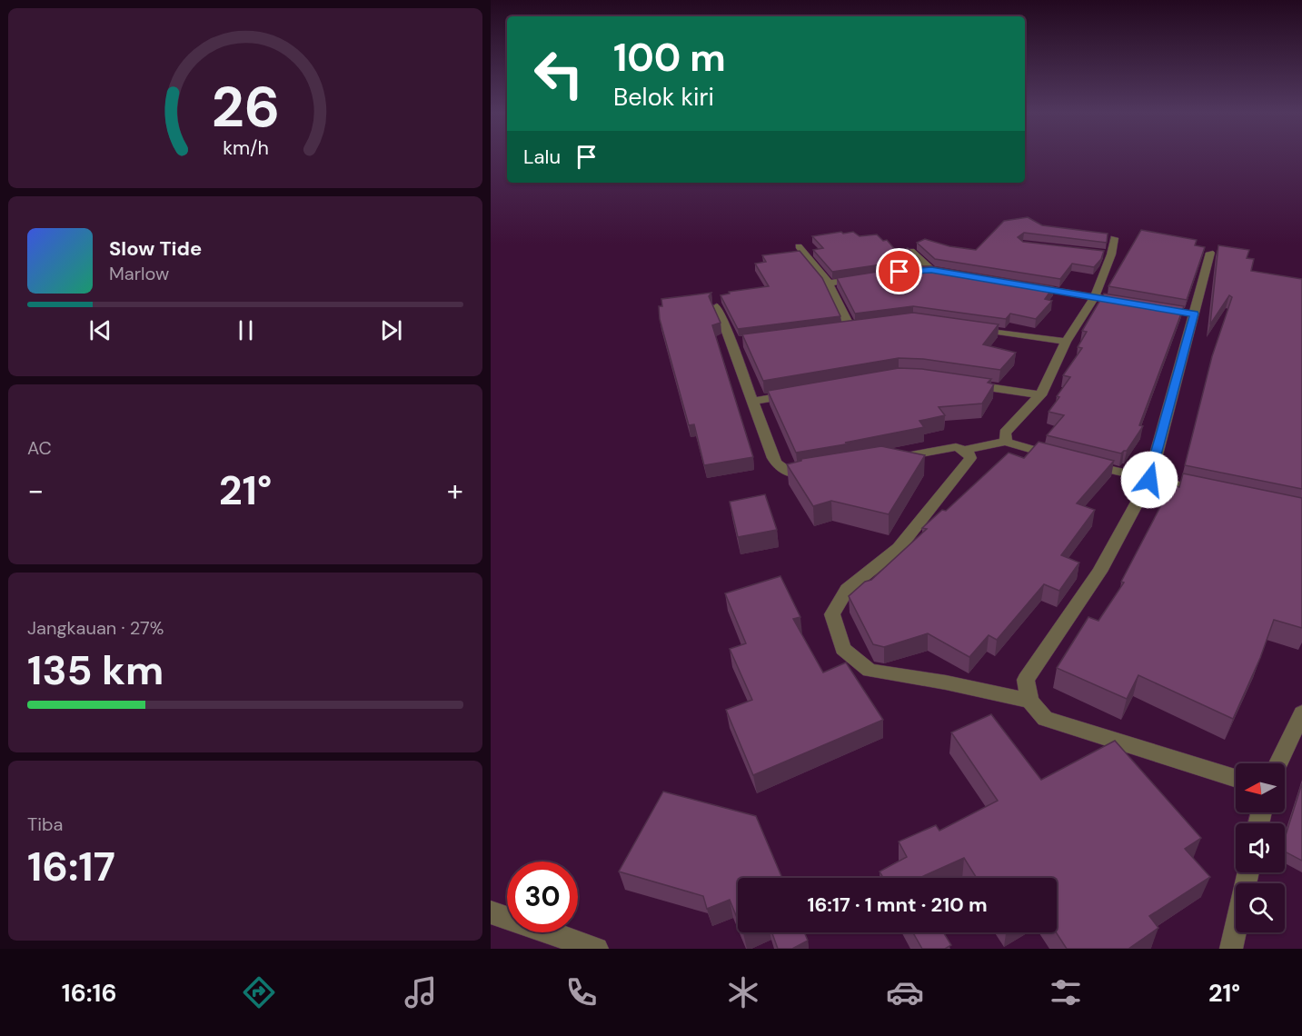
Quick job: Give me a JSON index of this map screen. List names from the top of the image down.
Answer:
{
  "north": "left",
  "page": {
    "turn": ["100 m", "Belok kiri"],
    "then": "Lalu",
    "song": ["Slow Tide", "Marlow"],
    "tile": [
      "AC",
      ["Jangkauan · 27%", "135 km"],
      ["Tiba", "16:17"]
    ],
    "heat": ["−", "21°", "+"],
    "limit": "30",
    "trip": "16:17 · 1 mnt · 210 m",
    "tabs": ["16:16", "21°"],
    "gauge": ["26", "km/h"]
  }
}
